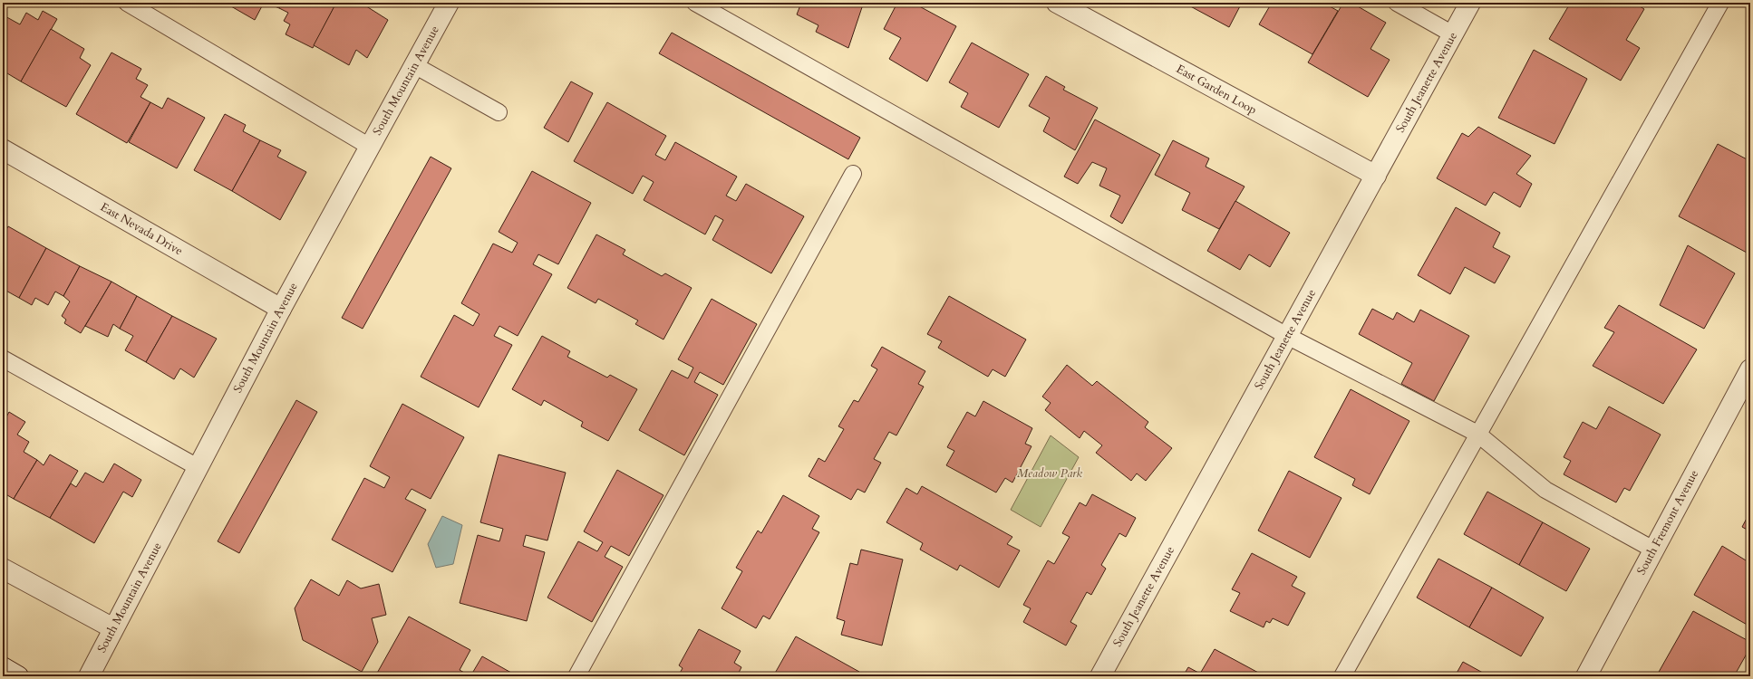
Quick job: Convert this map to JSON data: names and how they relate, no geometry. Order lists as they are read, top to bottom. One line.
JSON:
{"streets":{"street":["South Mountain Avenue","South Jeanette Avenue","East Garden Loop","East Nevada Drive","South Fremont Avenue"]},"crossings":[["South Mountain Avenue","East Nevada Drive"],["South Jeanette Avenue","East Garden Loop"]],"parks":["Meadow Park"]}
